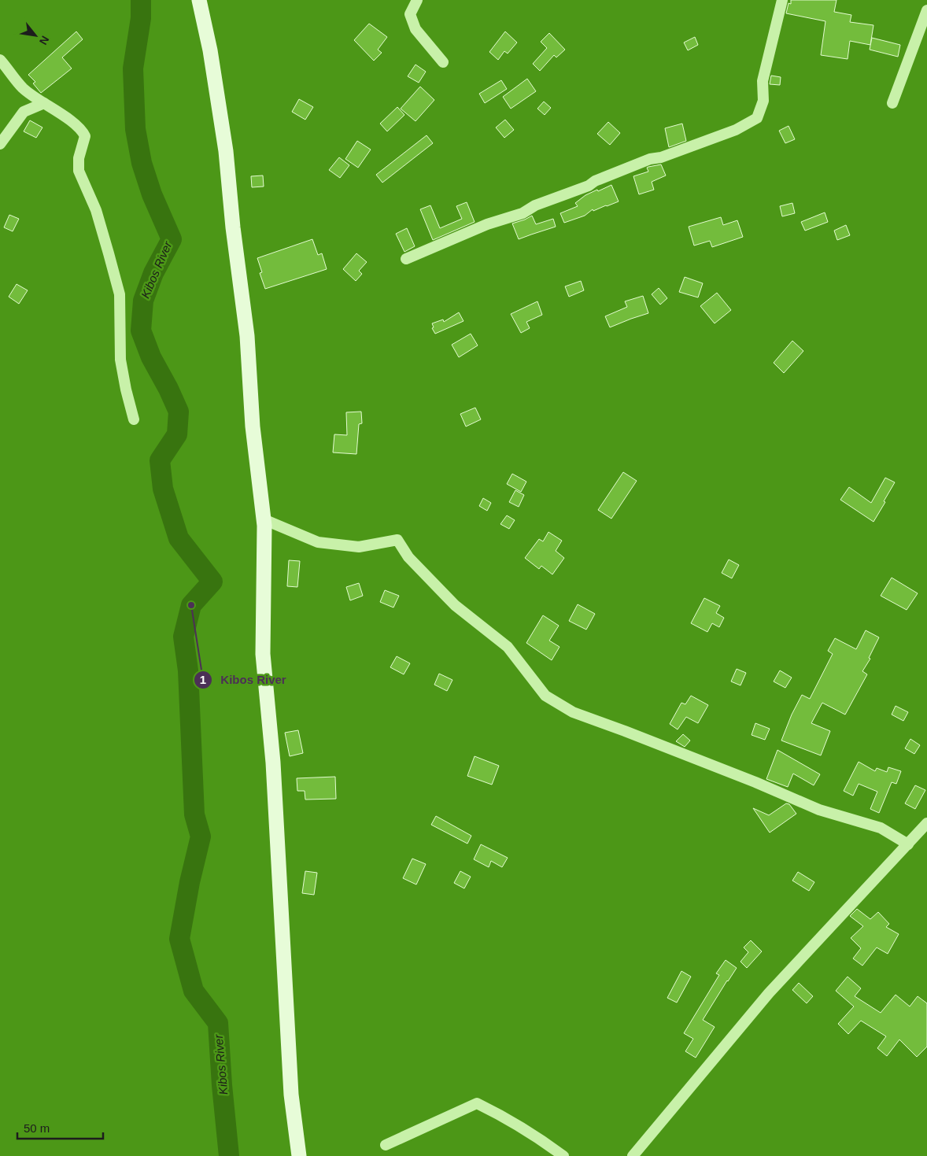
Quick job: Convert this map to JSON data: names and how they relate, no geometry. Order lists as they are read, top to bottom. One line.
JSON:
{"water":["Kibos River"],"places":["Kibos River"],"scale_bar":"50 m","north":"bottom right"}
